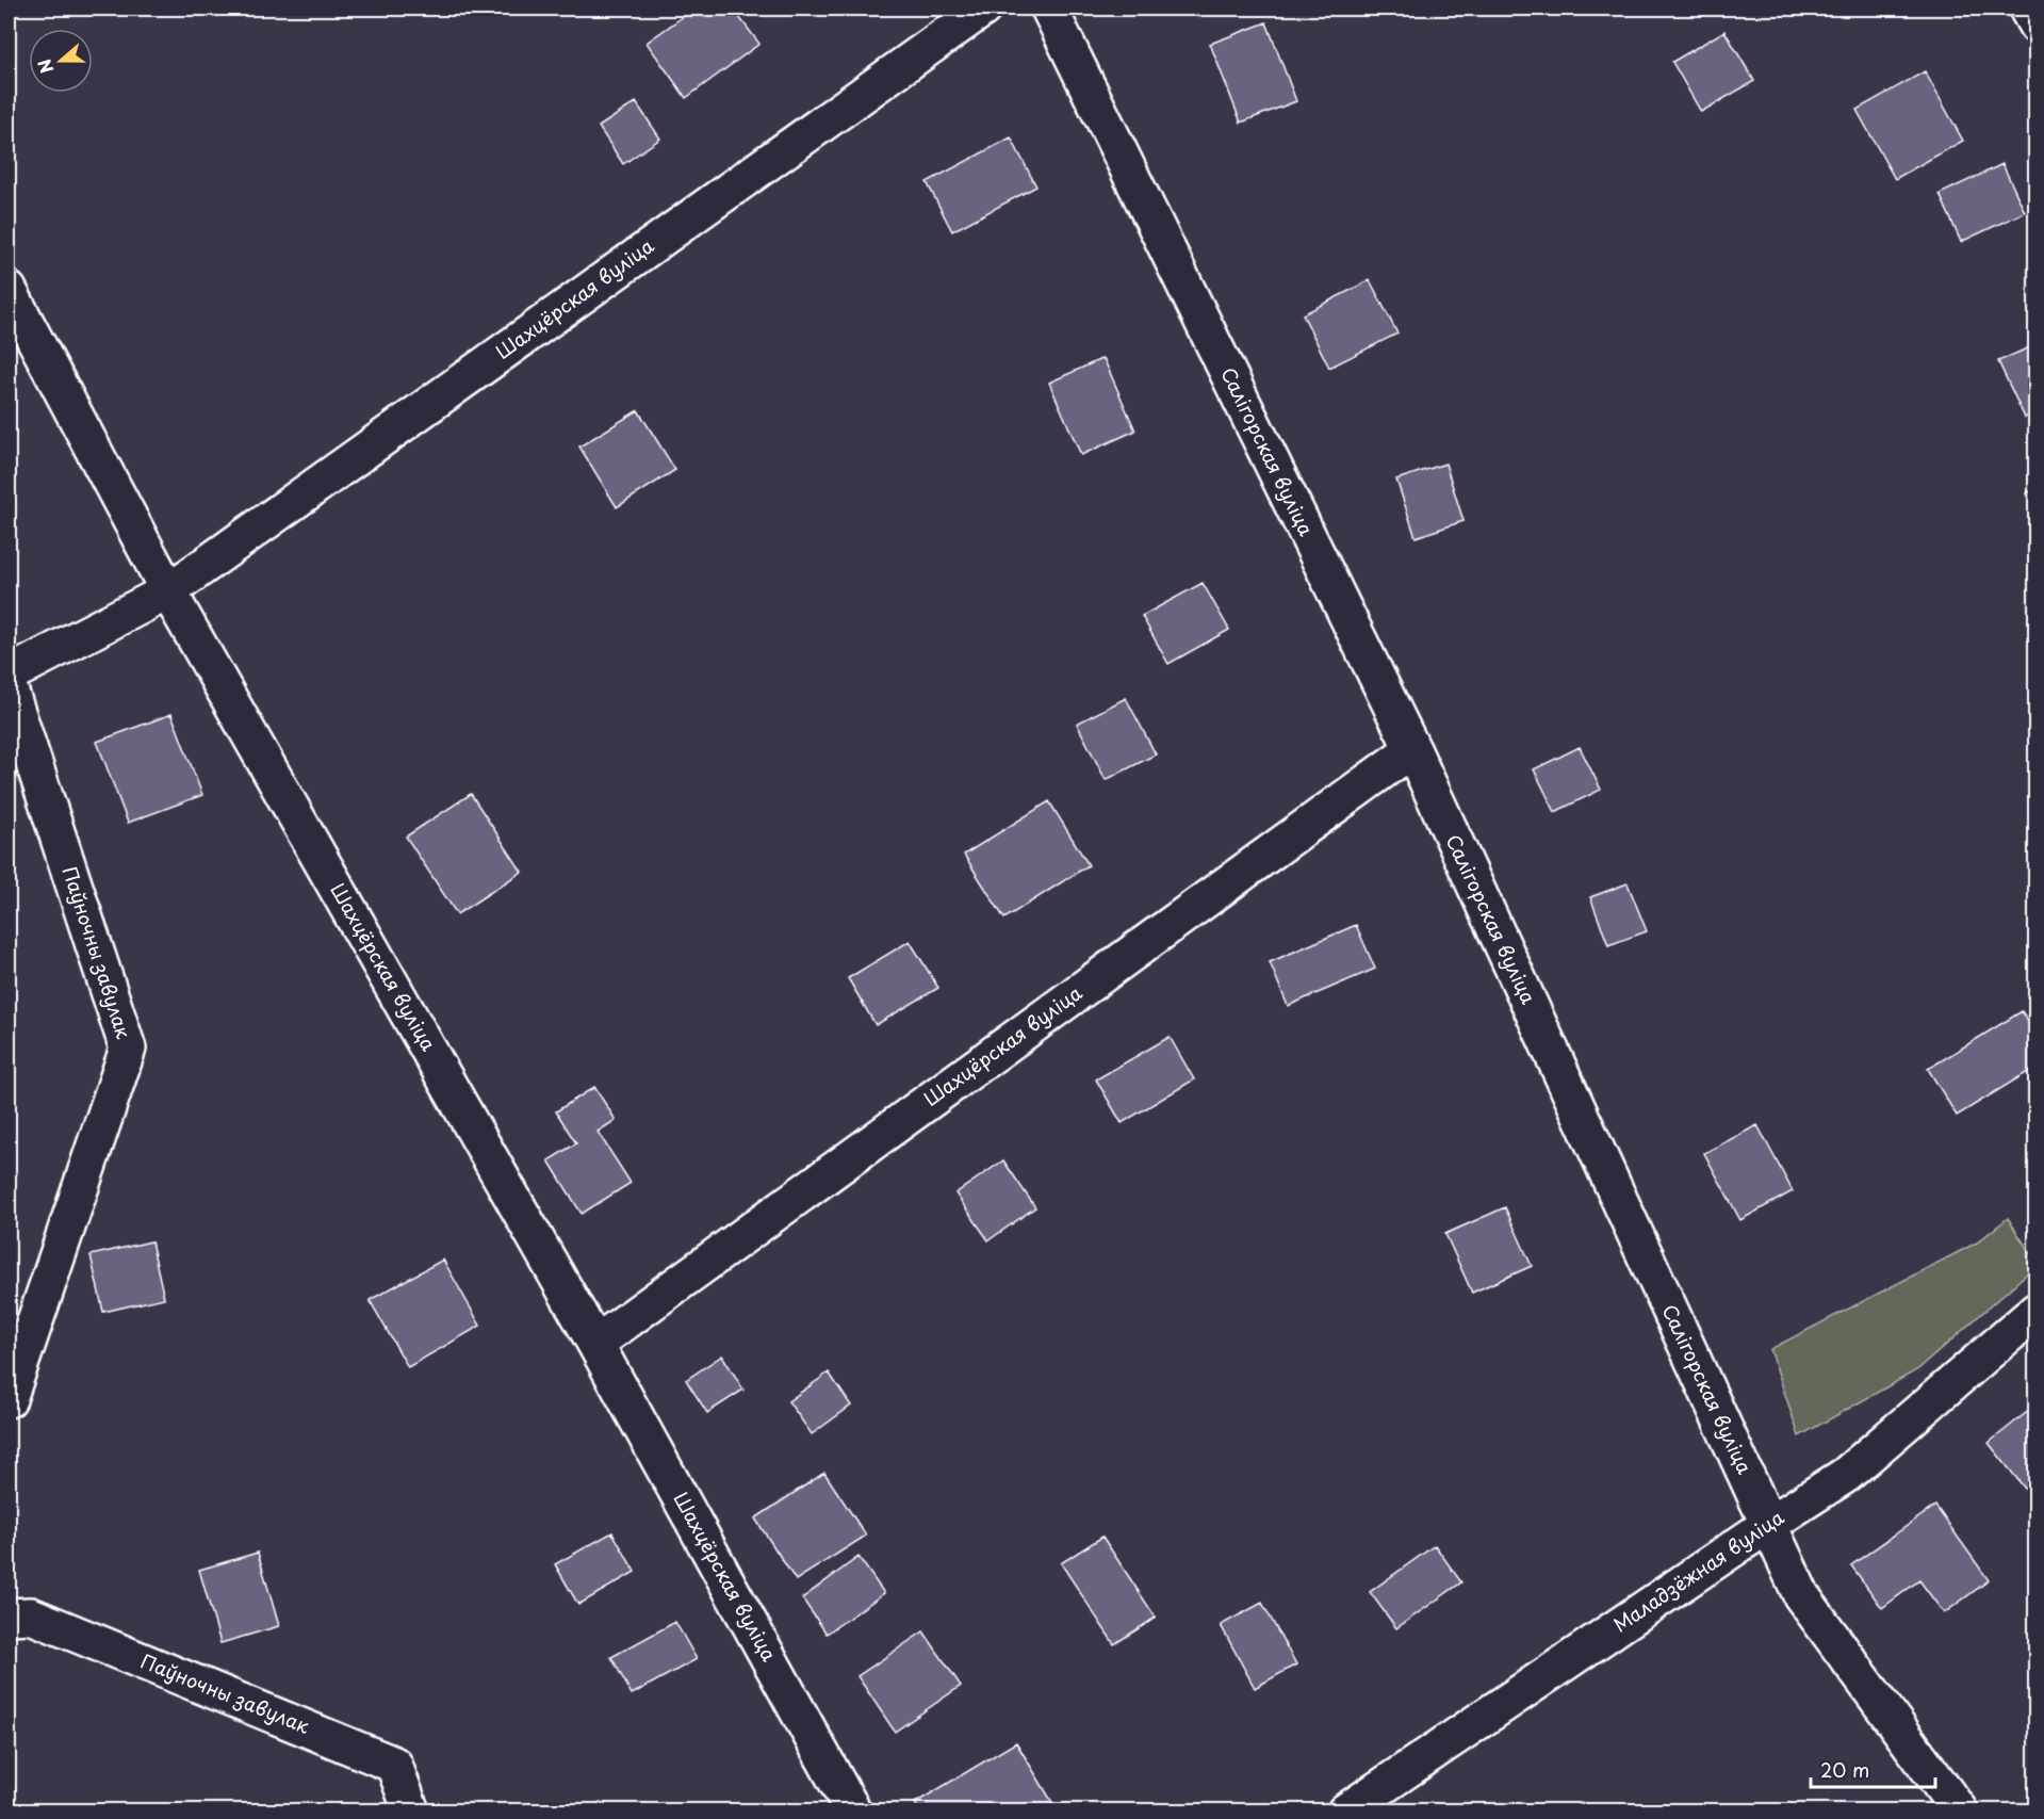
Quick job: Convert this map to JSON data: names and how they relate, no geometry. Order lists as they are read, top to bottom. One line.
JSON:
{"streets":{"street":["Шахцёрская вуліца","Салігорская вуліца","Паўночны завулак","Маладзёжная вуліца"]},"crossings":[["Шахцёрская вуліца","Салігорская вуліца"],["Салігорская вуліца","Маладзёжная вуліца"]],"scale_bar":"20 m","north":"left"}
